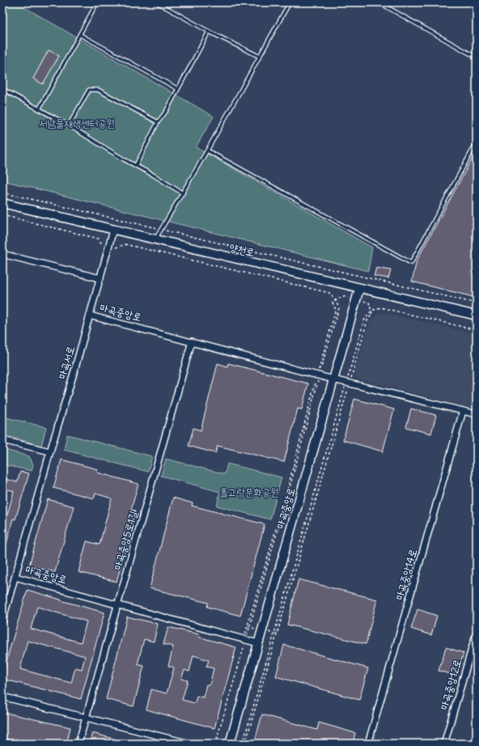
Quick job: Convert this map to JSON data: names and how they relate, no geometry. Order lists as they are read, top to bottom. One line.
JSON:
{"streets":{"main road":["양천로","마곡중앙로"],"street":["마곡서로","마곡중앙5로1길","마곡중앙14로","마곡중앙12로"]},"crossings":[["양천로","마곡중앙로"],["양천로","마곡서로"],["마곡중앙로","마곡서로"],["마곡중앙로","마곡중앙5로1길"]],"parks":["서남물재생센터공원","똘고랑문화공원"]}
